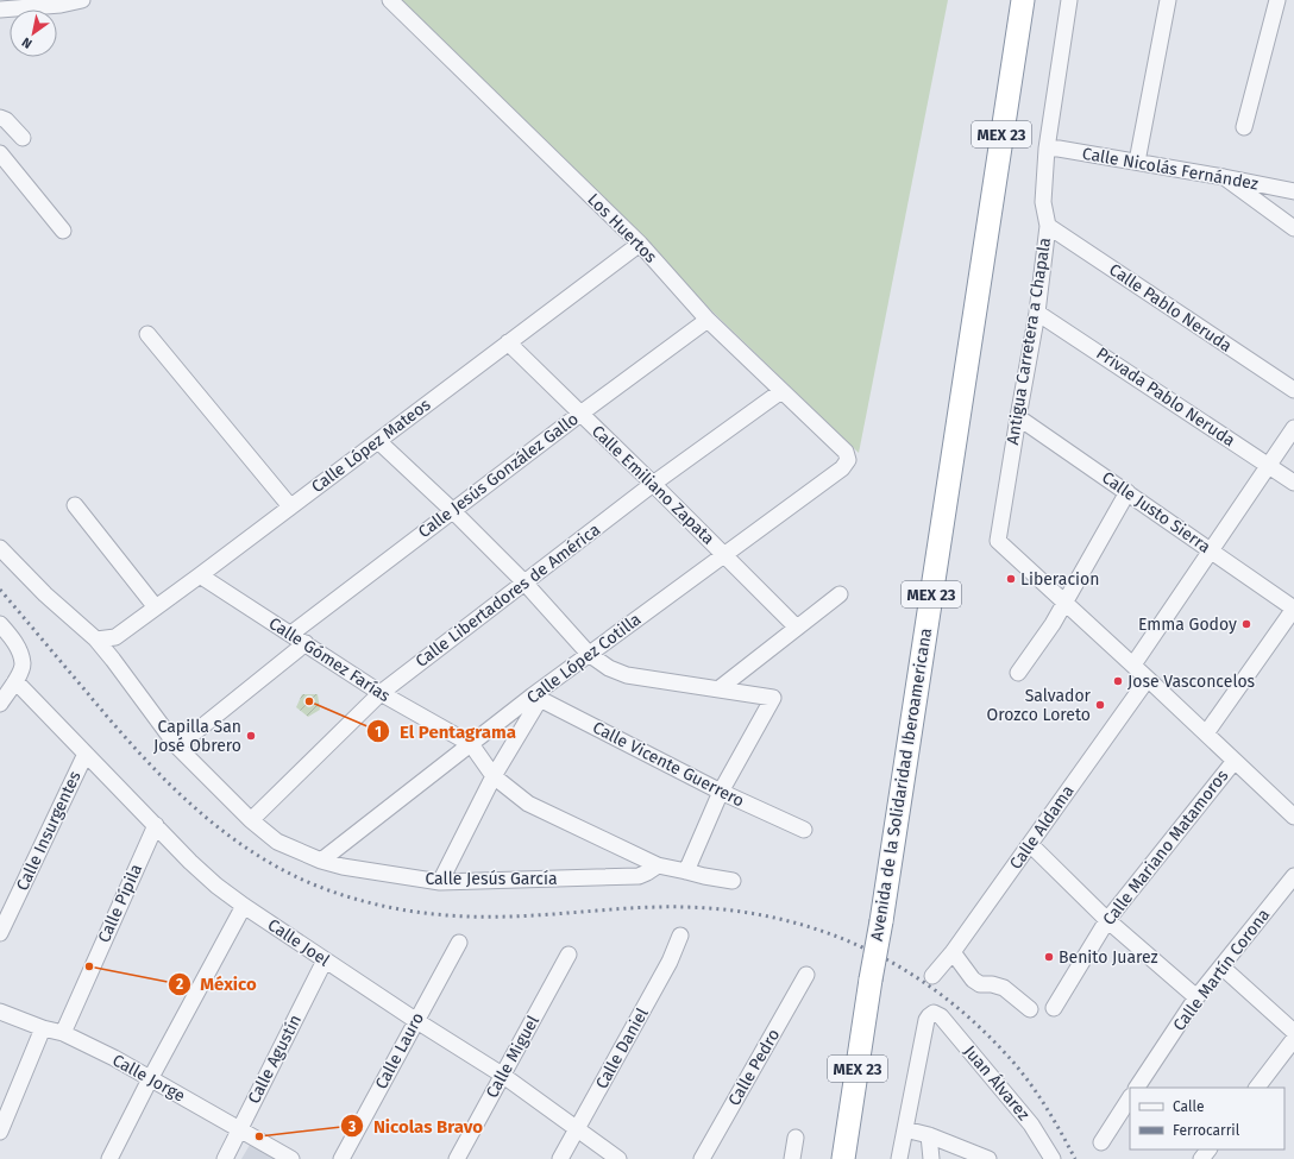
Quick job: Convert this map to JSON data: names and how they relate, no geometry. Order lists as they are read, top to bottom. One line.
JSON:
{"streets":{"highway":["MEX 23","Avenida de la Solidaridad Iberoamericana"],"street":["Calle Nicolás Fernández","Los Huertos","Calle Pablo Neruda","Antigua Carretera a Chapala","Privada Pablo Neruda","Calle López Mateos","Calle Jesús González Gallo","Calle Emiliano Zapata","Calle Justo Sierra","Calle Libertadores de América","Calle López Cotilla","Calle Gómez Farías","Calle Vicente Guerrero","Calle Aldama","Calle Insurgentes","Calle Mariano Matamoros","Calle Jesús García","Calle Pípila","Calle Joel","Calle Martín Corona","Calle Daniel","Calle Lauro","Calle Miguel","Calle Agustín","Calle Pedro","Calle Jorge","Juan Álvarez"]},"crossings":[["Calle Nicolás Fernández","Antigua Carretera a Chapala"],["Los Huertos","Calle López Mateos"],["Los Huertos","Calle Jesús González Gallo"],["Los Huertos","Calle Libertadores de América"],["Los Huertos","Calle López Cotilla"],["Calle Pablo Neruda","Antigua Carretera a Chapala"],["Antigua Carretera a Chapala","Privada Pablo Neruda"],["Antigua Carretera a Chapala","Calle Justo Sierra"],["Calle López Mateos","Calle Emiliano Zapata"],["Calle López Mateos","Calle Gómez Farías"],["Calle López Mateos","Calle Jesús García"],["Calle Jesús González Gallo","Calle Emiliano Zapata"],["Calle Jesús González Gallo","Calle Gómez Farías"],["Calle Emiliano Zapata","Calle Libertadores de América"],["Calle Emiliano Zapata","Calle López Cotilla"],["Calle Libertadores de América","Calle Gómez Farías"],["Calle Libertadores de América","Calle Jesús García"],["Calle López Cotilla","Calle Gómez Farías"],["Calle López Cotilla","Calle Vicente Guerrero"],["Calle López Cotilla","Calle Jesús García"],["Calle Gómez Farías","Calle Jesús García"],["Calle Insurgentes","Calle Joel"],["Calle Pípila","Calle Joel"],["Calle Pípila","Calle Jorge"],["Calle Joel","Calle Daniel"],["Calle Joel","Calle Lauro"],["Calle Joel","Calle Miguel"],["Calle Joel","Calle Agustín"],["Calle Agustín","Calle Jorge"]],"places":["Liberacion","Emma Godoy","Jose Vasconcelos","El Pentagrama","Salvador Orozco Loreto","Capilla San José Obrero","Benito Juarez","México","Nicolas Bravo"],"legend":["Calle","Ferrocarril"],"north":"bottom left"}
